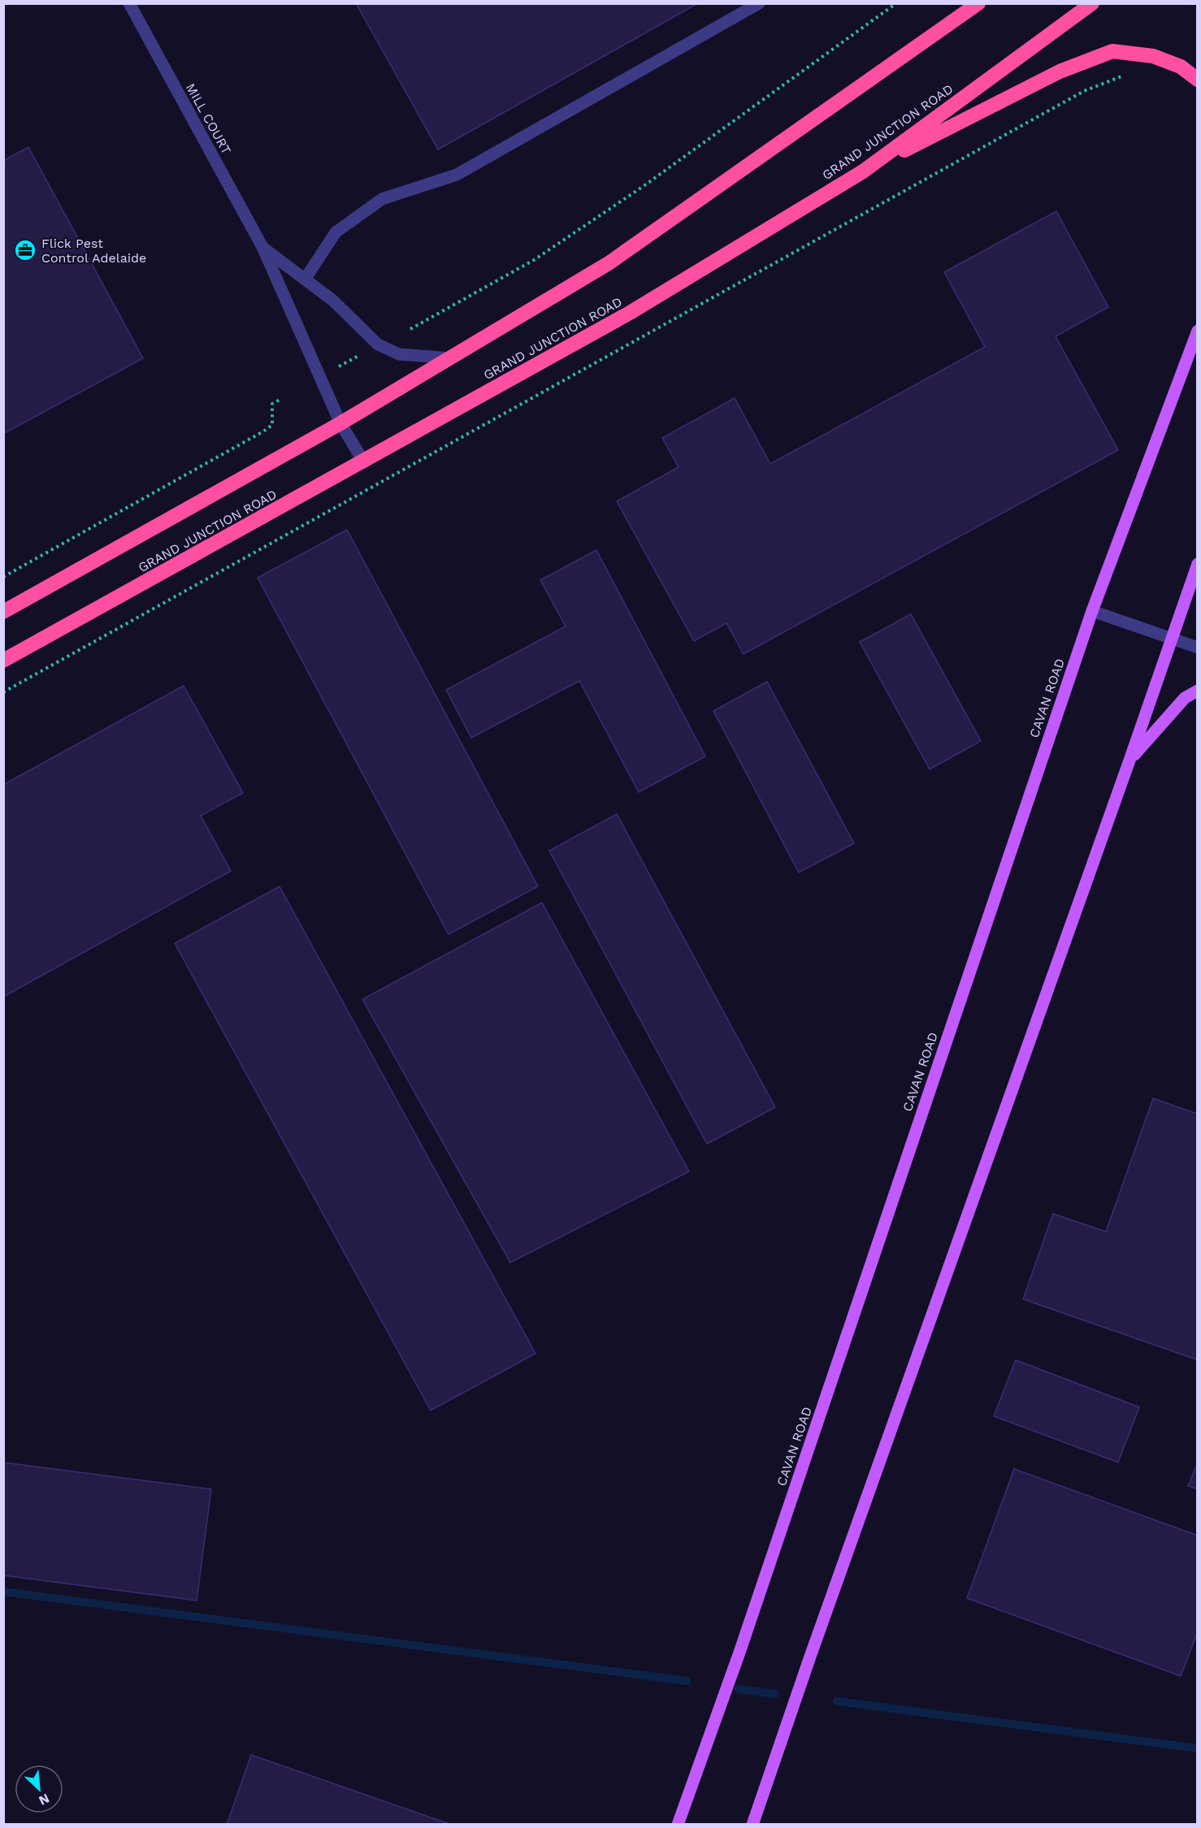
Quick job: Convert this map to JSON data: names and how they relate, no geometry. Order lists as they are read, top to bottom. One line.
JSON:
{"streets":{"highway":["GRAND JUNCTION ROAD"],"main road":["CAVAN ROAD"],"street":["MILL COURT"]},"crossings":[["MILL COURT","GRAND JUNCTION ROAD"]],"places":{"office":["Flick Pest Control Adelaide"]},"north":"bottom right"}
